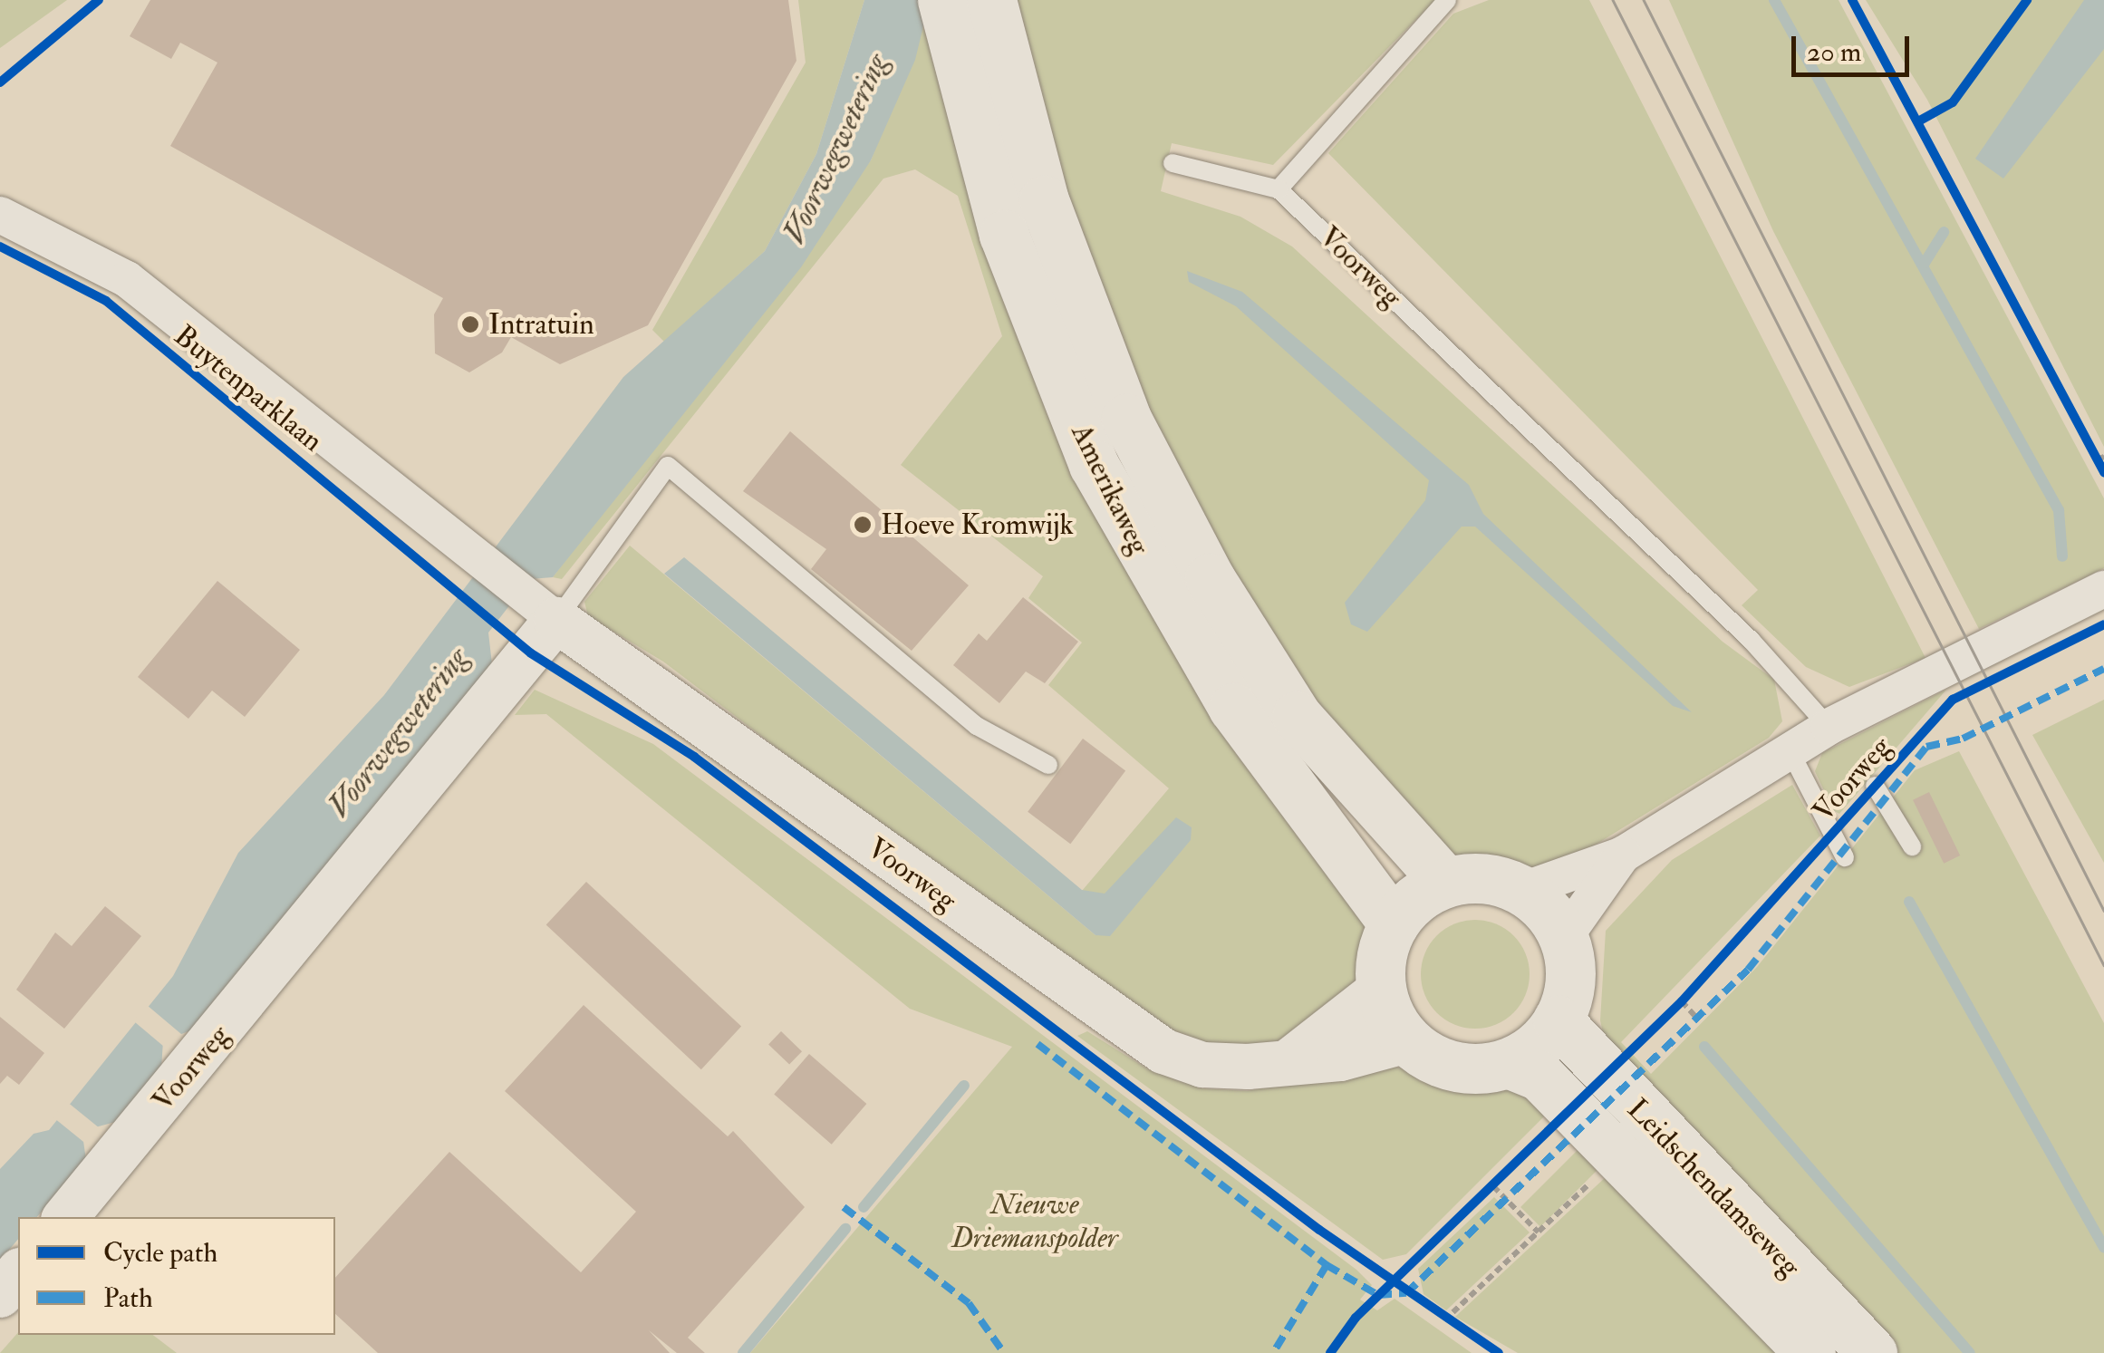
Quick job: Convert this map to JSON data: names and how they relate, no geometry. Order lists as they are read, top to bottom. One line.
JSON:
{"streets":{"main road":["Amerikaweg","Leidschendamseweg"],"street":["Voorweg","Buytenparklaan"]},"crossings":[["Voorweg","Buytenparklaan"],["Voorweg","Amerikaweg"],["Voorweg","Leidschendamseweg"],["Amerikaweg","Leidschendamseweg"]],"water":["Voorwegwetering"],"parks":["Nieuwe Driemanspolder"],"places":["Intratuin","Hoeve Kromwijk"],"legend":["Cycle path","Path"],"scale_bar":"20 m"}
